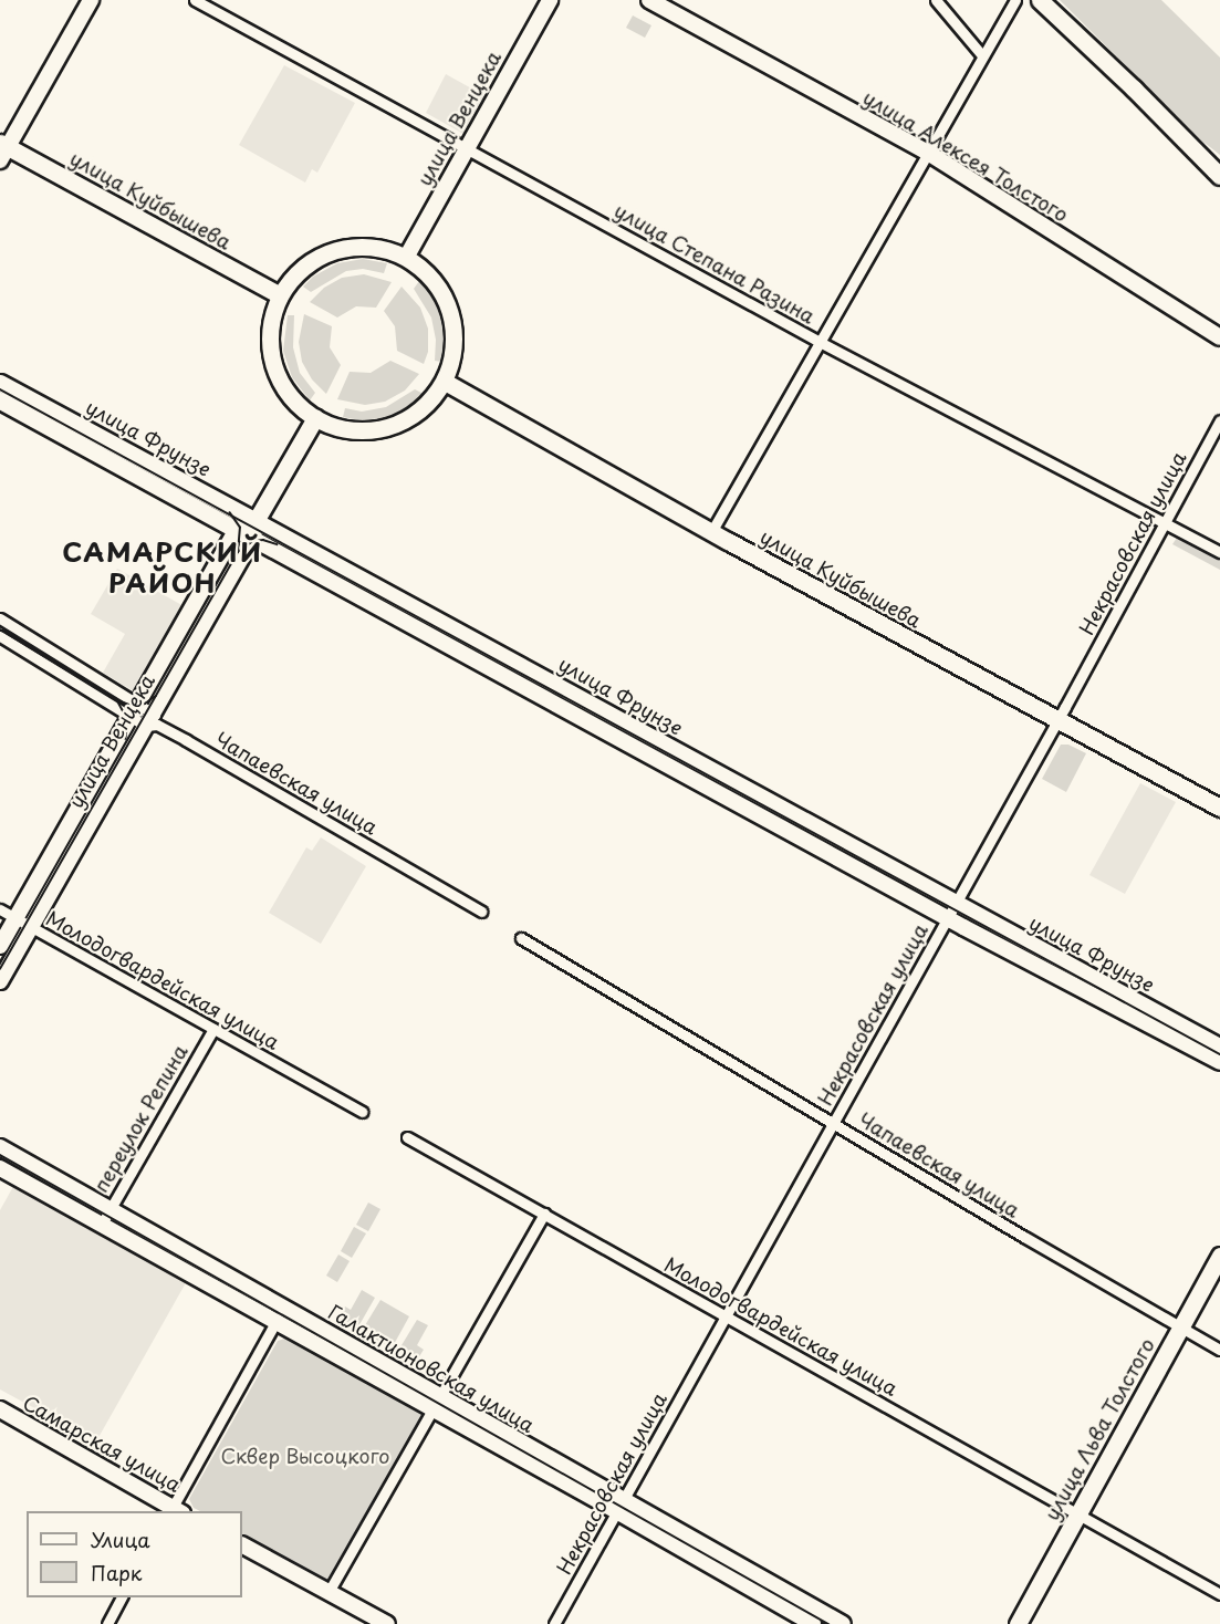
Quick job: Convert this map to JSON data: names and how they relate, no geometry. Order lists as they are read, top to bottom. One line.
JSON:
{"streets":{"main road":["улица Венцека","улица Алексея Толстого","улица Куйбышева","улица Фрунзе","Галактионовская улица","улица Льва Толстого","Самарская улица"],"street":["улица Степана Разина","Некрасовская улица","Чапаевская улица","Молодогвардейская улица","переулок Репина"]},"crossings":[["улица Венцека","улица Куйбышева"],["улица Венцека","улица Степана Разина"],["улица Венцека","улица Фрунзе"],["улица Венцека","Чапаевская улица"],["улица Венцека","Молодогвардейская улица"],["улица Куйбышева","Некрасовская улица"],["улица Степана Разина","Некрасовская улица"],["улица Фрунзе","Некрасовская улица"],["Некрасовская улица","Чапаевская улица"],["Некрасовская улица","Молодогвардейская улица"],["Некрасовская улица","Галактионовская улица"],["Чапаевская улица","улица Льва Толстого"],["Молодогвардейская улица","переулок Репина"],["Молодогвардейская улица","улица Льва Толстого"],["переулок Репина","Галактионовская улица"]],"districts":["САМАРСКИЙ РАЙОН"],"parks":["Сквер Высоцкого"],"legend":["Улица","Парк"]}
